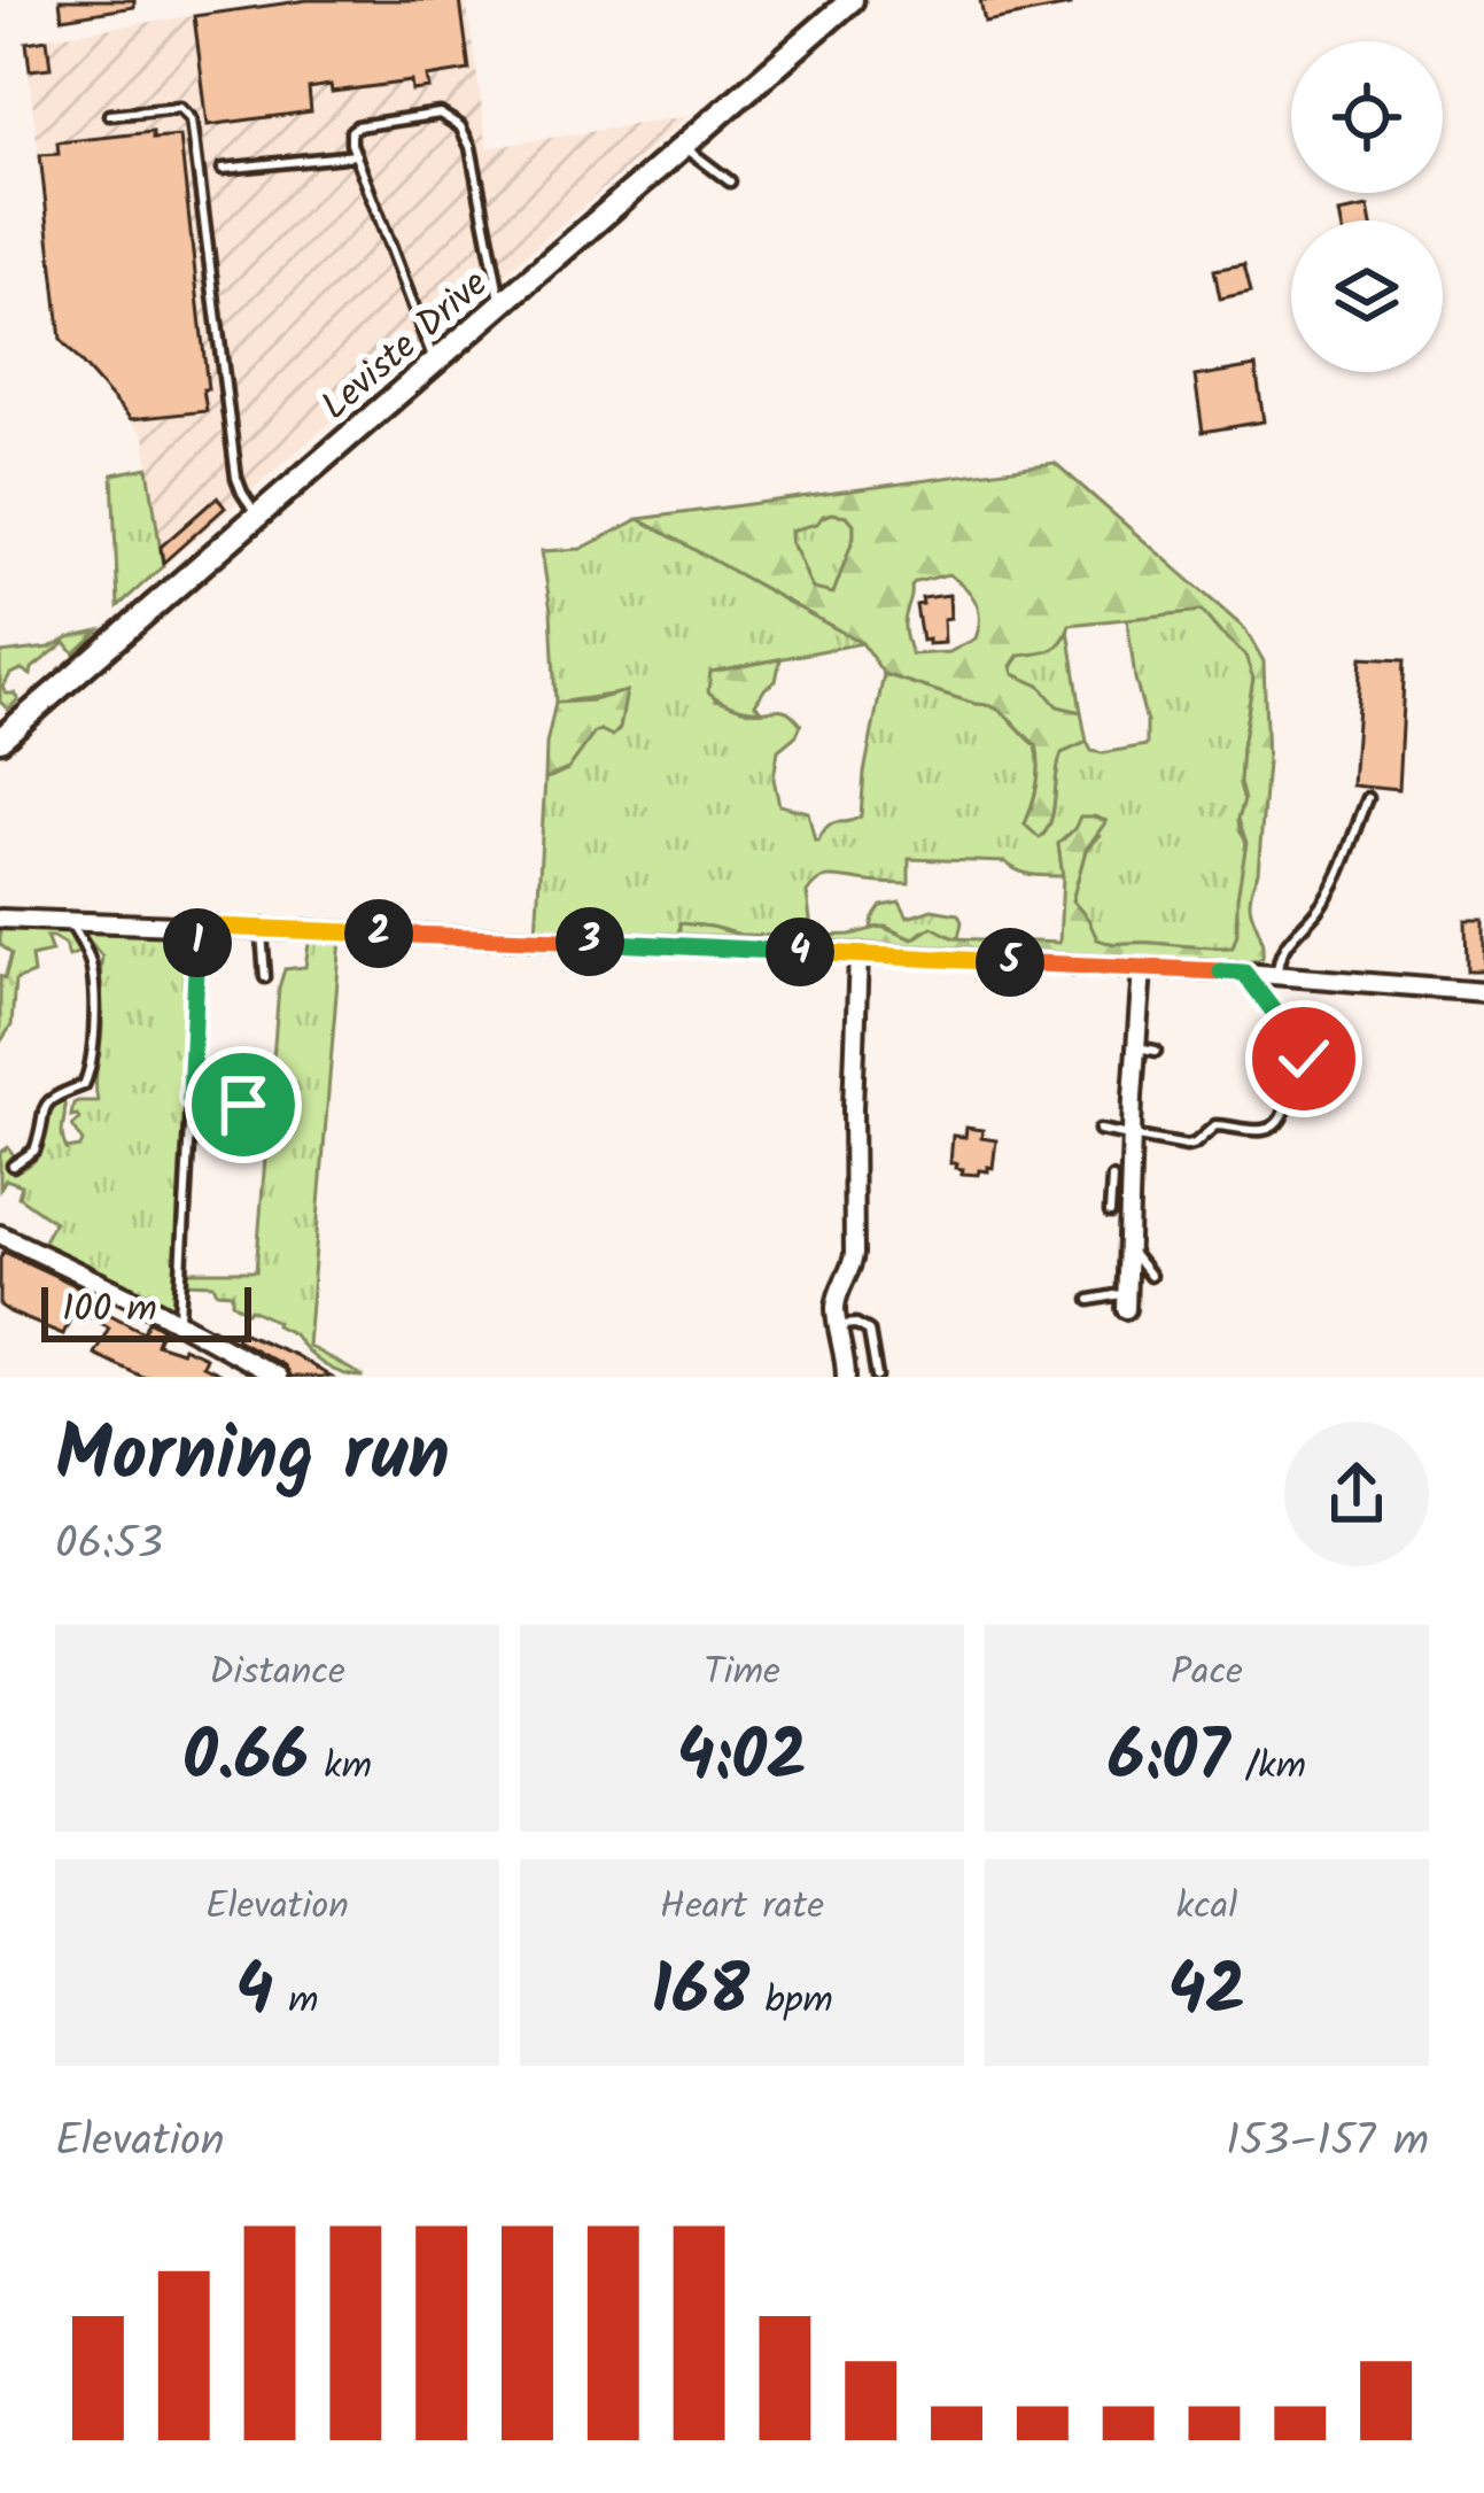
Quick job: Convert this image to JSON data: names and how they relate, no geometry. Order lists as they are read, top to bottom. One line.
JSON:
{"streets":{"main road":["Leviste Drive"]},"scale_bar":"100 m","page":{"pins":["2","3","1","4","5"],"scale":"100 m","heading":["Morning run","06:53"],"stats":[["Distance","0.66 km"],["Time","4:02"],["Pace","6:07 /km"],["Elevation","4 m"],["Heart rate","168 bpm"],["kcal","42"]],"chart":["Elevation","153–157 m"]}}
